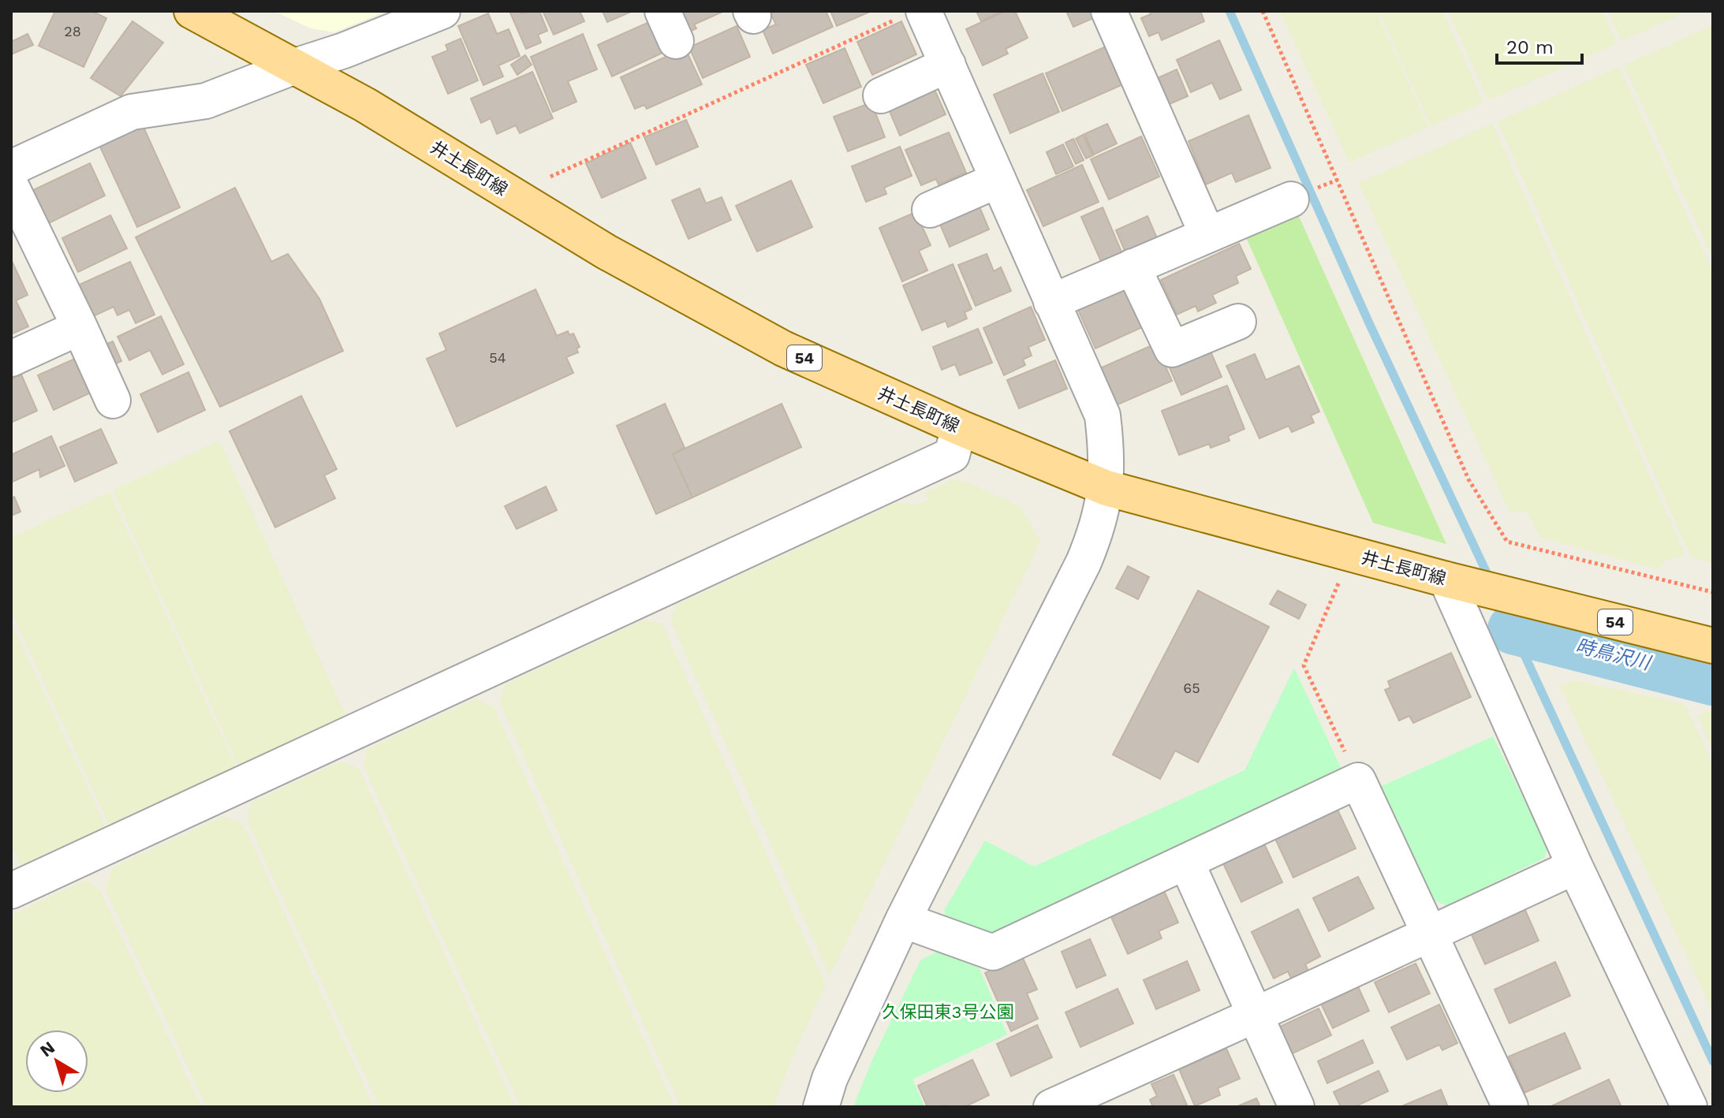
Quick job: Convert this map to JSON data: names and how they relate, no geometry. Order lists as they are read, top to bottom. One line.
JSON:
{"streets":{"main road":["井土長町線","54"]},"water":["時鳥沢川"],"parks":["久保田東3号公園"],"house_numbers":["28","54","65"],"scale_bar":"20 m","north":"top left"}
